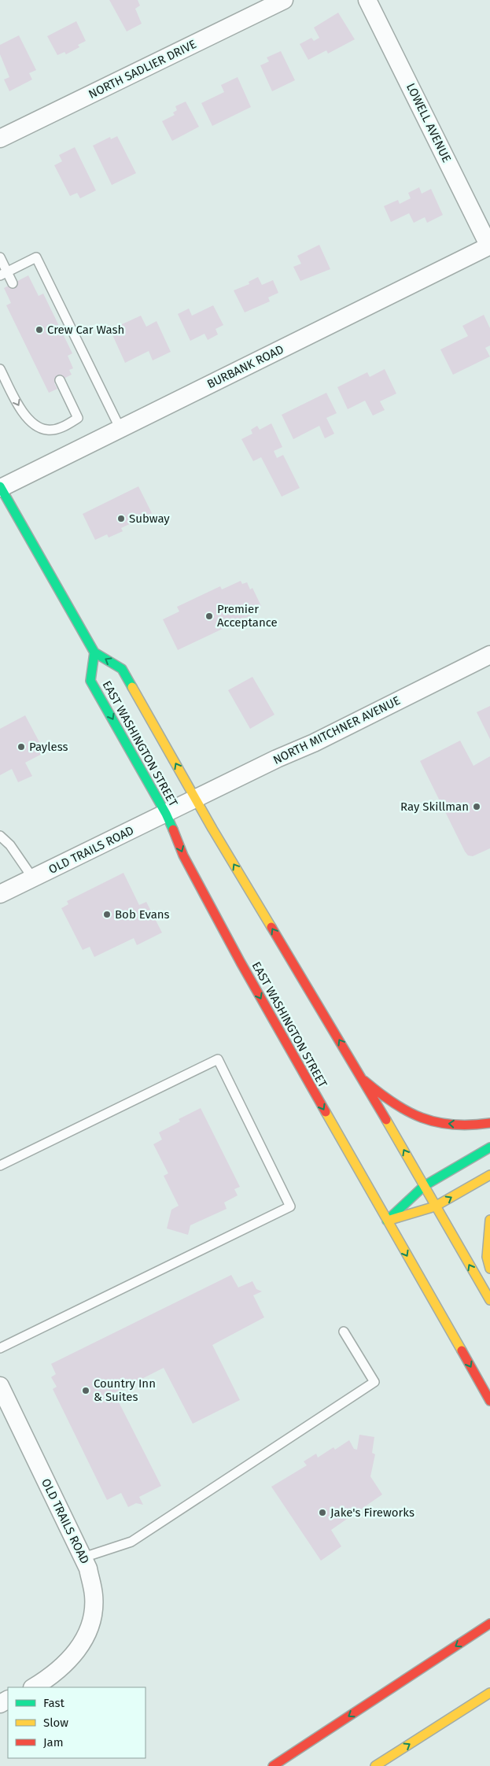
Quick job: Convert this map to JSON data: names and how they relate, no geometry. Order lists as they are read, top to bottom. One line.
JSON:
{"streets":{"main road":["EAST WASHINGTON STREET"],"street":["NORTH SADLIER DRIVE","LOWELL AVENUE","BURBANK ROAD","NORTH MITCHNER AVENUE","OLD TRAILS ROAD"]},"crossings":[["LOWELL AVENUE","BURBANK ROAD"],["NORTH MITCHNER AVENUE","EAST WASHINGTON STREET"],["NORTH MITCHNER AVENUE","OLD TRAILS ROAD"],["EAST WASHINGTON STREET","OLD TRAILS ROAD"]],"places":["Crew Car Wash","Subway","Premier Acceptance","Payless","Ray Skillman","Bob Evans","Country Inn & Suites","Jake's Fireworks"],"legend":["Fast","Slow","Jam"]}
